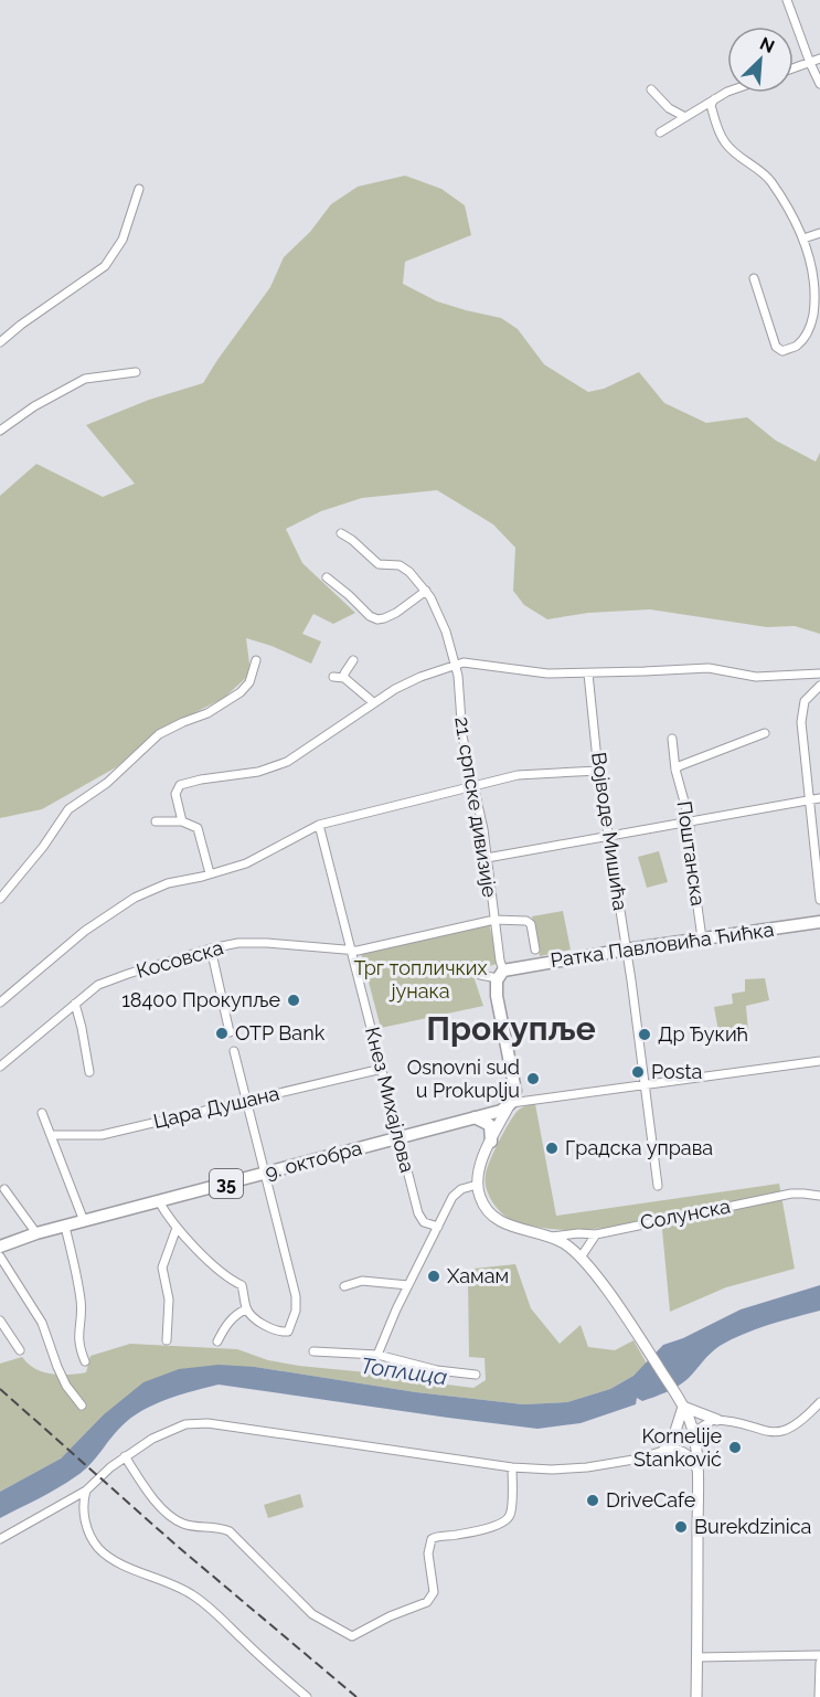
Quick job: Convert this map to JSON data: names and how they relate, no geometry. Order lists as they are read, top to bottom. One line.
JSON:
{"streets":{"main road":["21. српске дивизије","Ратка Павловића Ћићка","9. октобра","35"],"street":["Војводе Мишића","Поштанска","Косовска","Кнез Михајлова","Цара Душана","Солунска"]},"crossings":[["21. српске дивизије","Ратка Павловића Ћићка"],["21. српске дивизије","9. октобра"],["Војводе Мишића","Ратка Павловића Ћићка"],["Поштанска","Ратка Павловића Ћићка"],["Косовска","Кнез Михајлова"],["Кнез Михајлова","Цара Душана"],["Кнез Михајлова","9. октобра"]],"districts":["Прокупље"],"water":["Топлица"],"parks":["Трг топличких јунака"],"places":["18400 Прокупље","OTP Bank","Др Ђукић","Posta","Osnovni sud u Prokuplju","Градска управа","Хамам","Kornelije Stanković","DriveCafe","Burekdzinica"],"north":"top right"}
